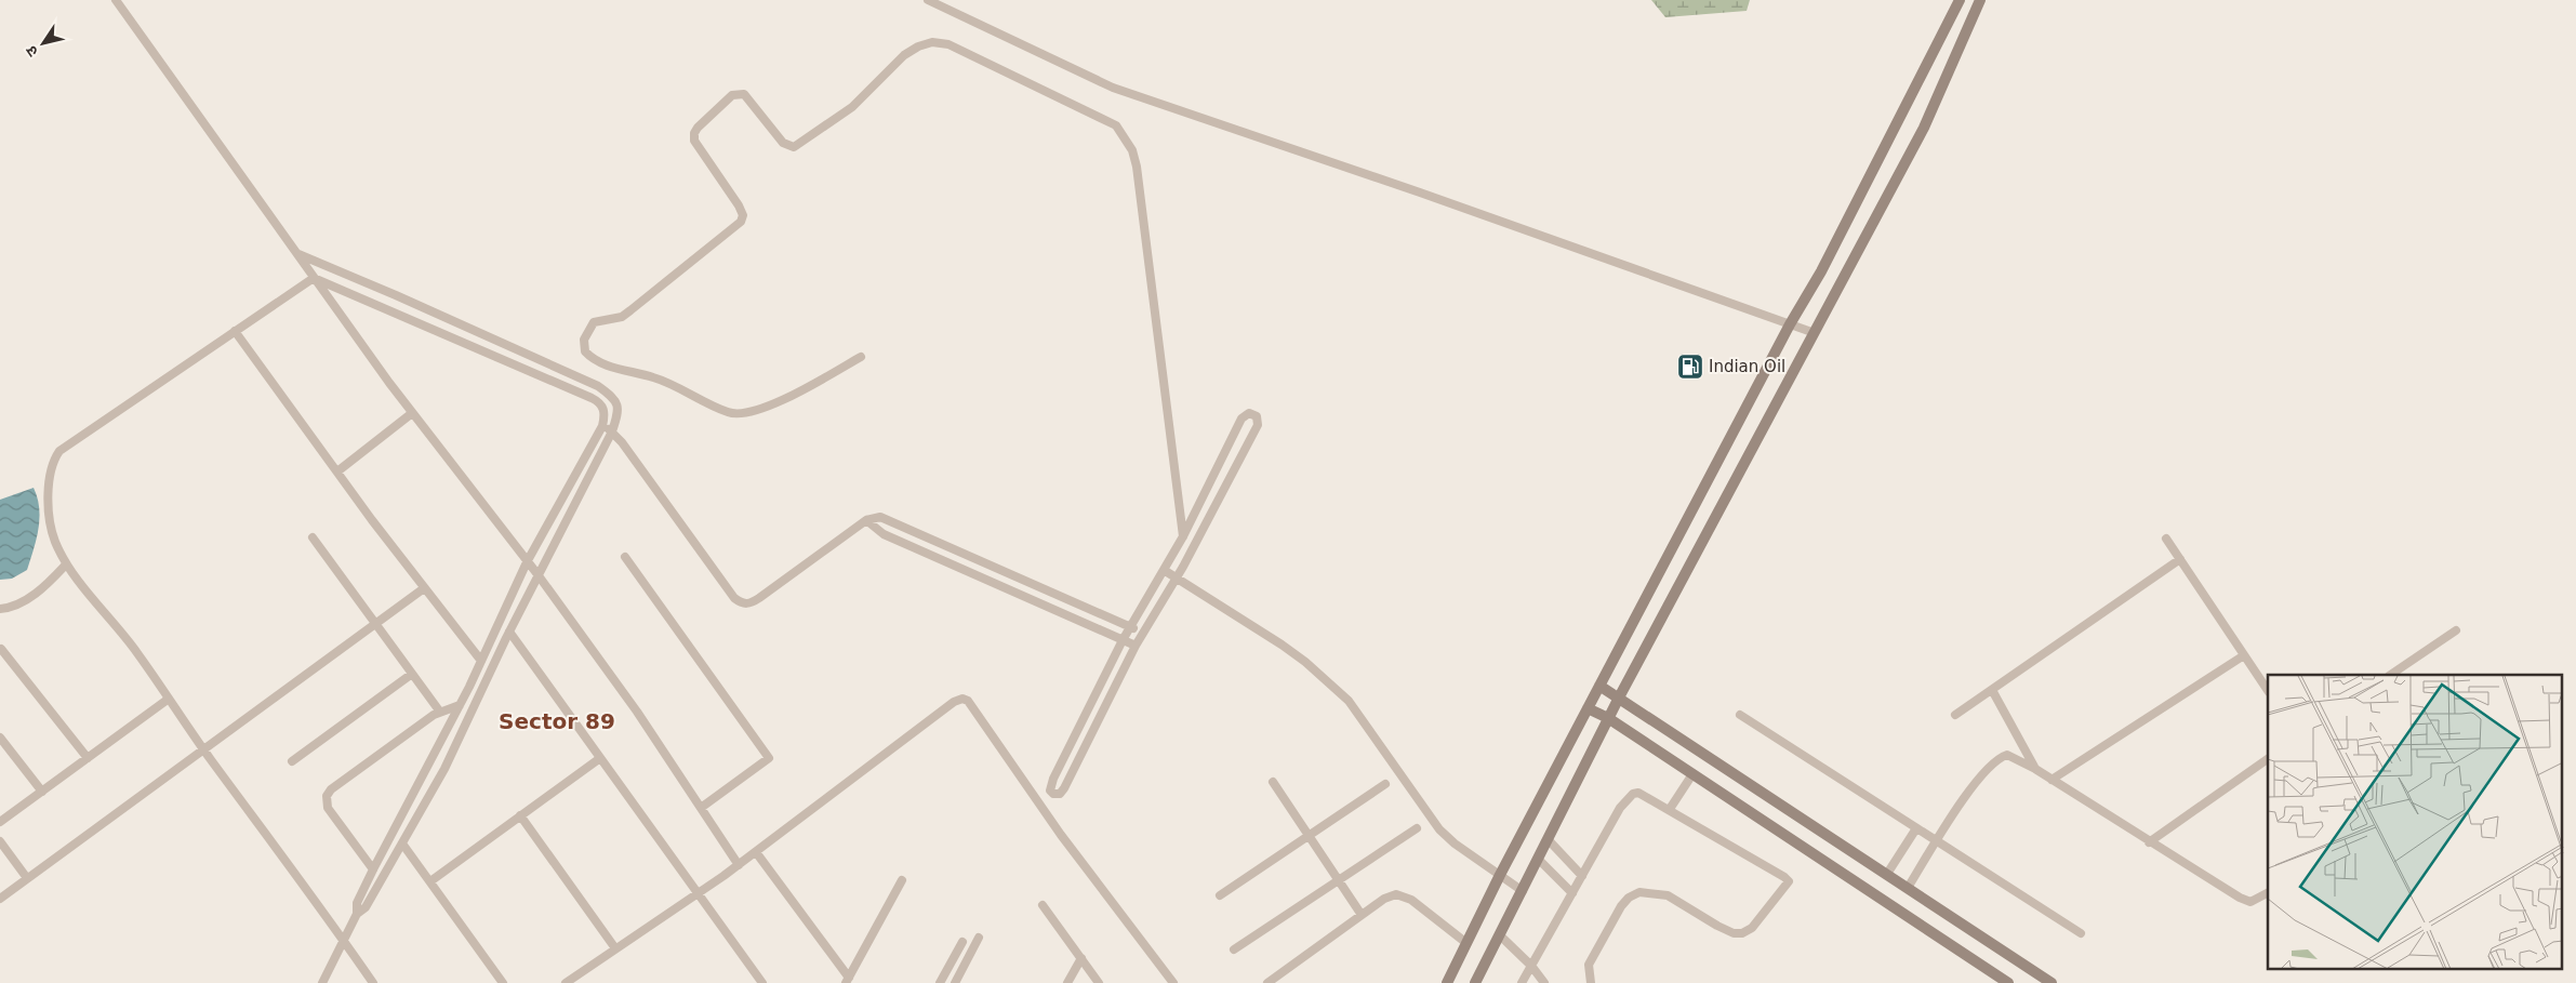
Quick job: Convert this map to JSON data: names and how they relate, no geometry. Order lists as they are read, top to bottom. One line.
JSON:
{"districts":["Sector 89"],"places":{"fuel station":["Indian Oil"]},"north":"bottom left"}
